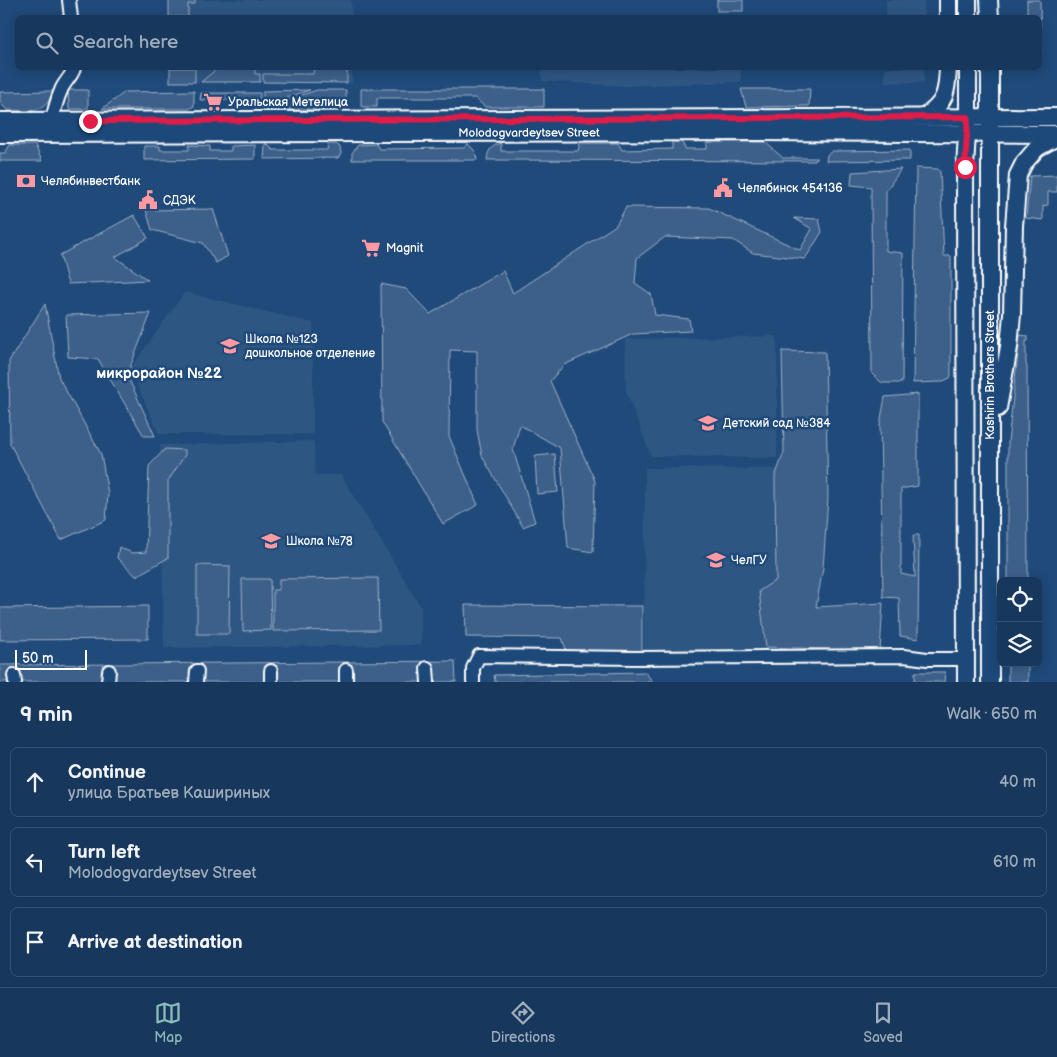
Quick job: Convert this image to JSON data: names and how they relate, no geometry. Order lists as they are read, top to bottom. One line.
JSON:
{"streets":{"main road":["Molodogvardeytsev Street","Kashirin Brothers Street"]},"crossings":[["Molodogvardeytsev Street","Kashirin Brothers Street"]],"districts":["микрорайон №22"],"places":{"supermarket":["Уральская Метелица","Magnit"],"bank":["Челябинвестбанк"],"public building":["Челябинск 454136","СДЭК"],"school or university":["Школа №123 дошкольное отделение","Детский сад №384","Школа №78","ЧелГУ"]},"scale_bar":"50 m","page":{"search":"Search here","scale":"50 m","heading":["9 min","Walk · 650 m"],"list":[["Continue","улица Братьев Кашириных","40 m"],["Turn left","Molodogvardeytsev Street","610 m"],"Arrive at destination"],"nav":["Map","Directions","Saved"]}}
